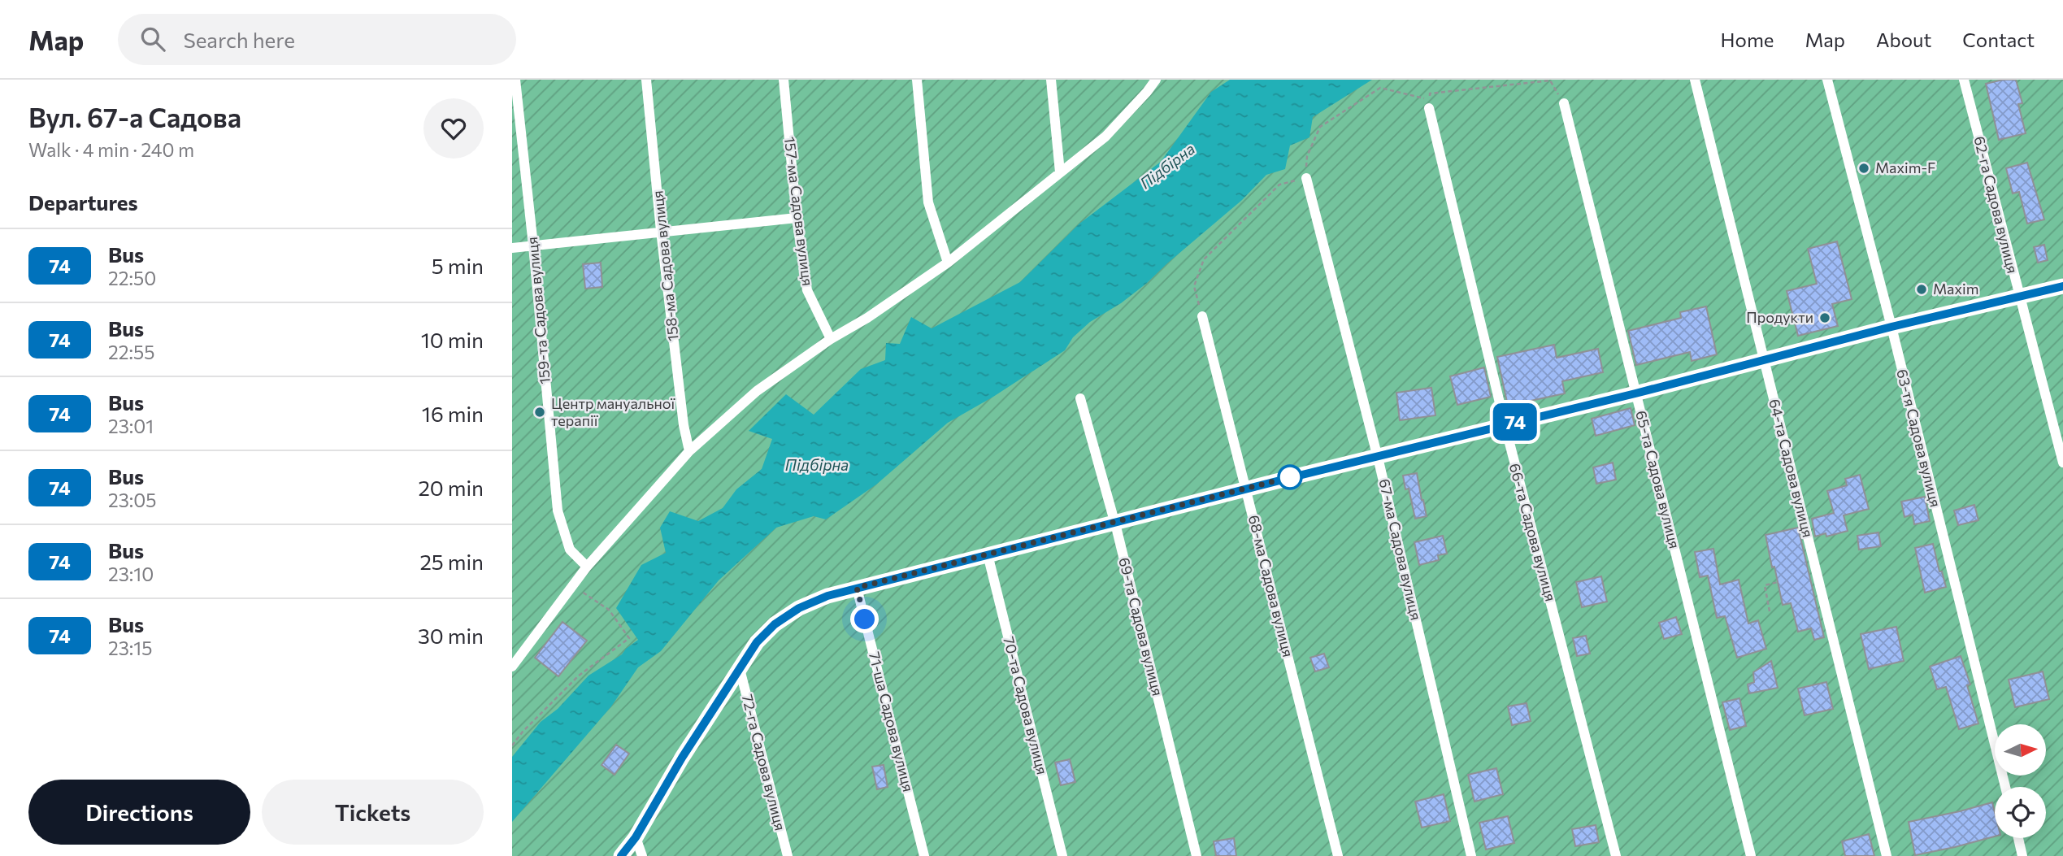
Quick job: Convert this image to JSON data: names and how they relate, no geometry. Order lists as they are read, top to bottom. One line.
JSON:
{"streets":{"street":["62-га Садова вулиця","157-ма Садова вулиця","158-ма Садова вулиця","159-та Садова вулиця","63-тя Садова вулиця","64-та Садова вулиця","65-та Садова вулиця","66-та Садова вулиця","67-ма Садова вулиця","68-ма Садова вулиця","69-та Садова вулиця","70-та Садова вулиця","71-ша Садова вулиця","72-га Садова вулиця"]},"water":["Підбірна"],"places":["Maxim-F","Maxim","Продукти","Центр мануальної терапії"],"lines":["bus line 74"],"north":"right","page":{"header":"Map","search":"Search here","nav":["Home","Map","About","Contact"],"heading":[["Вул. 67-а Садова","Walk · 4 min · 240 m"],"Departures"],"on_map":"74","list":[{"mark":"74","name":"Bus","note":"22:50","value":"5 min"},{"mark":"74","name":"Bus","note":"22:55","value":"10 min"},{"mark":"74","name":"Bus","note":"23:01","value":"16 min"},{"mark":"74","name":"Bus","note":"23:05","value":"20 min"},{"mark":"74","name":"Bus","note":"23:10","value":"25 min"},{"mark":"74","name":"Bus","note":"23:15","value":"30 min"}],"buttons":["Directions","Tickets"]}}
